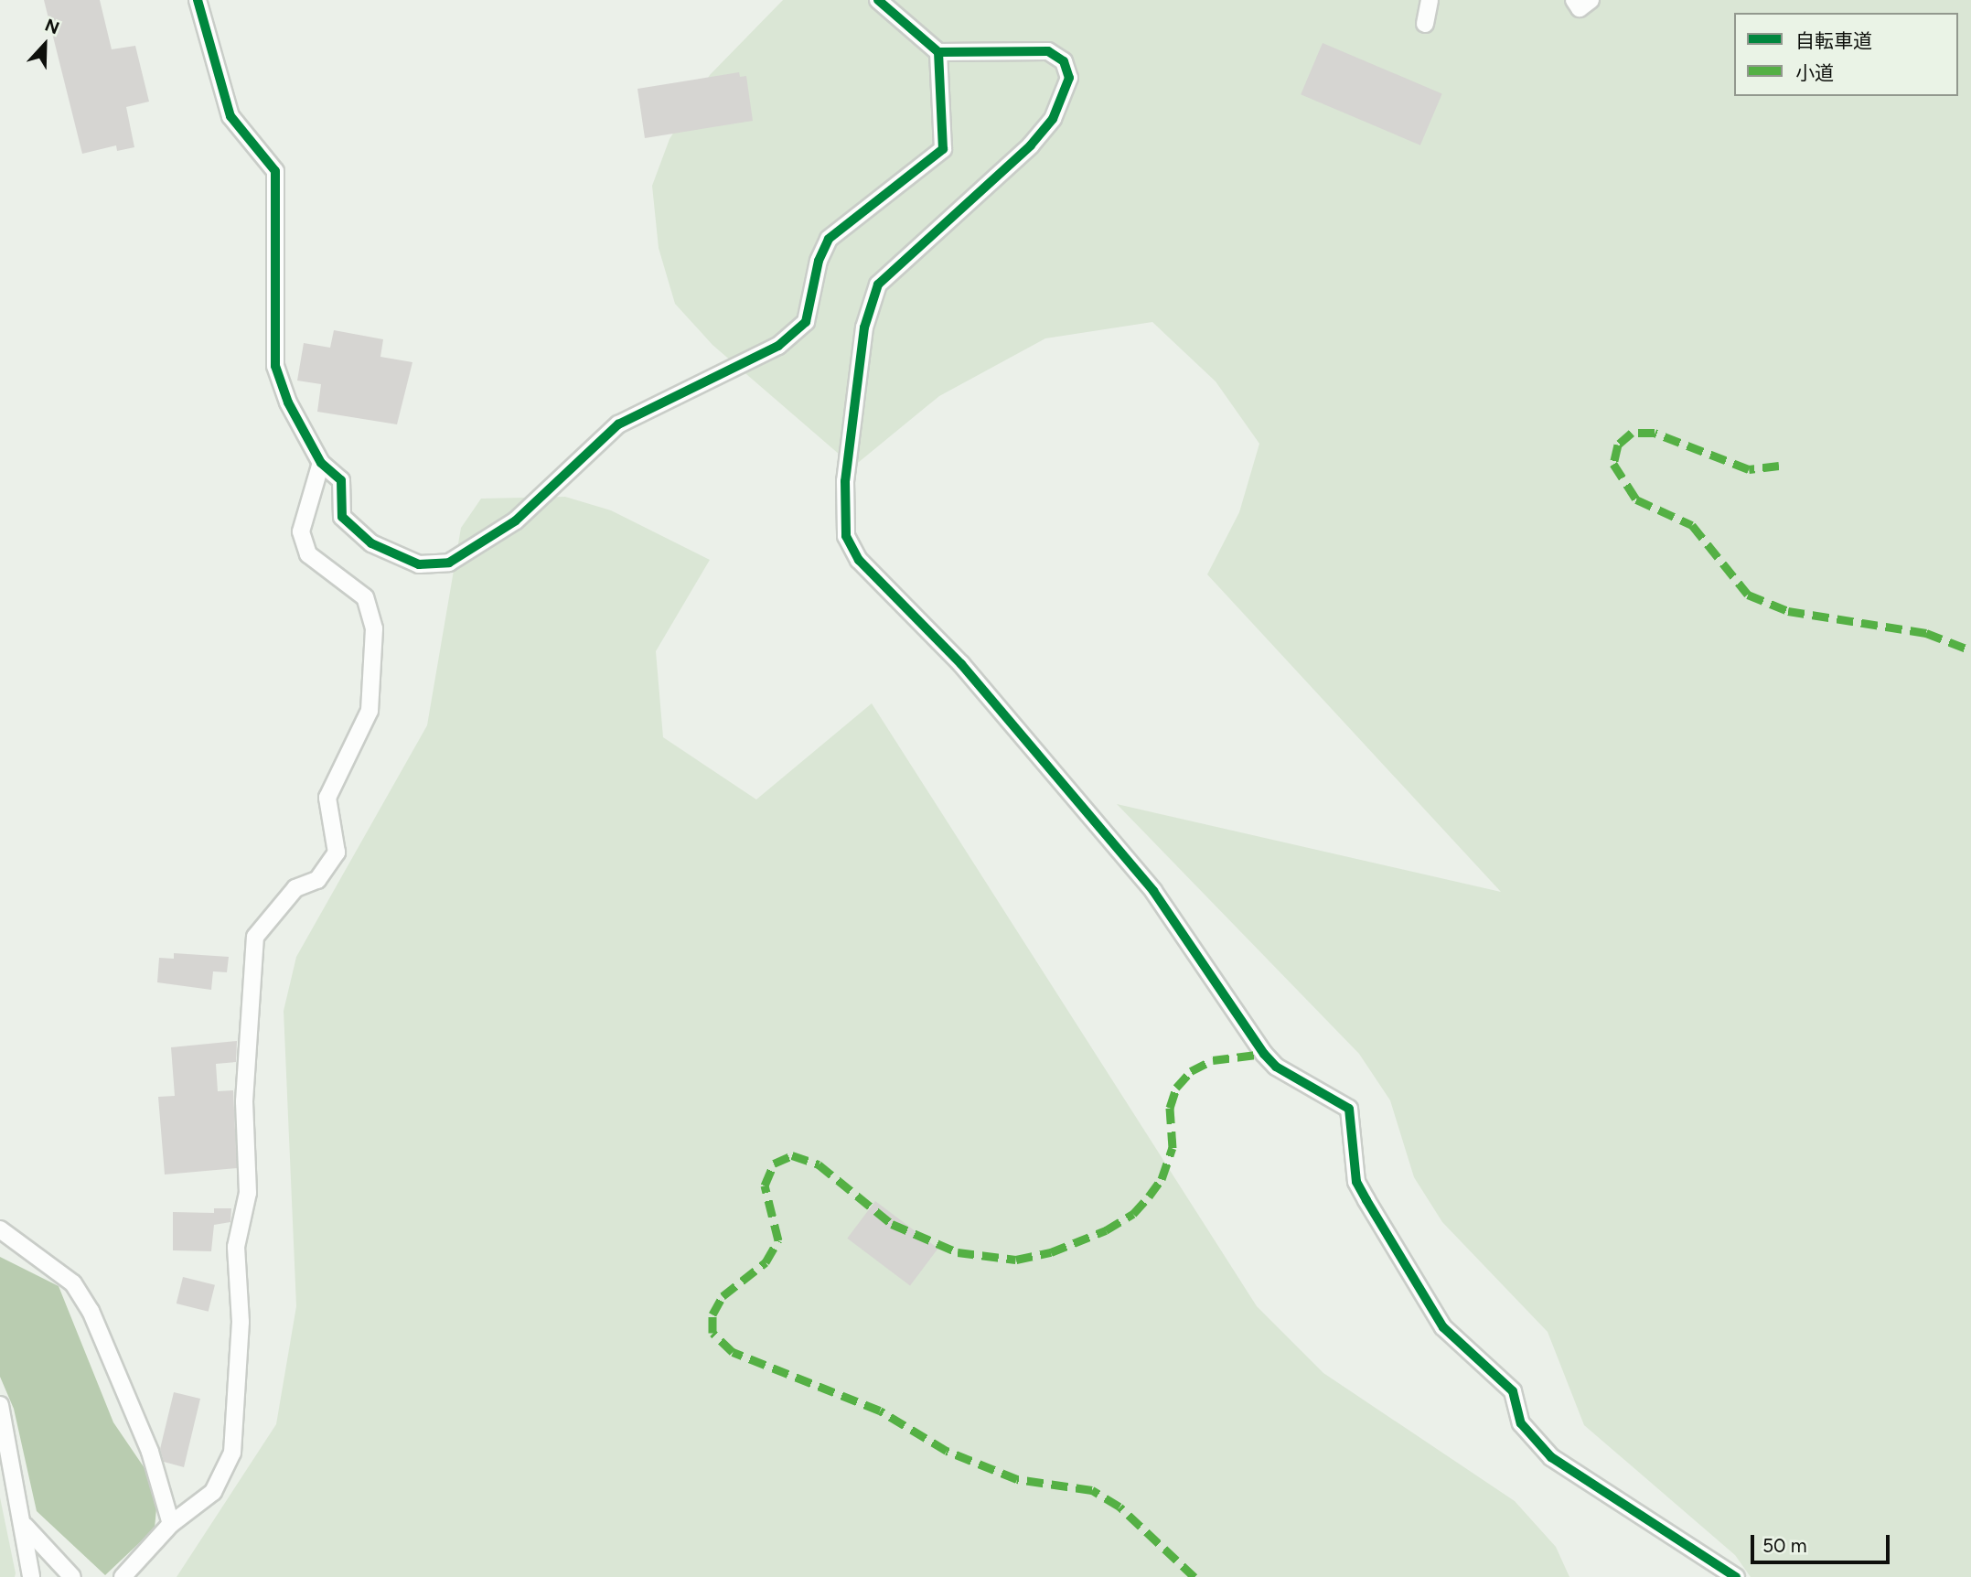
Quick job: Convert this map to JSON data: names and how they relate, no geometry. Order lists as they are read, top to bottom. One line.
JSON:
{"legend":["自転車道","小道"],"scale_bar":"50 m","north":"top"}
